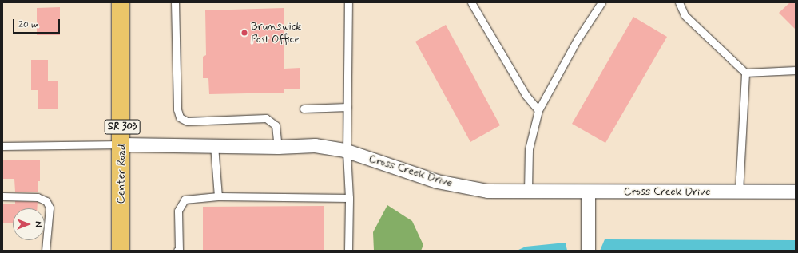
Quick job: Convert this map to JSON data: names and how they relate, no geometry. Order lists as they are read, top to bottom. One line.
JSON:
{"streets":{"main road":["SR 303","Center Road"],"street":["Cross Creek Drive"]},"crossings":[["Cross Creek Drive","Center Road"]],"places":["Brunswick Post Office"],"scale_bar":"20 m","north":"right"}
